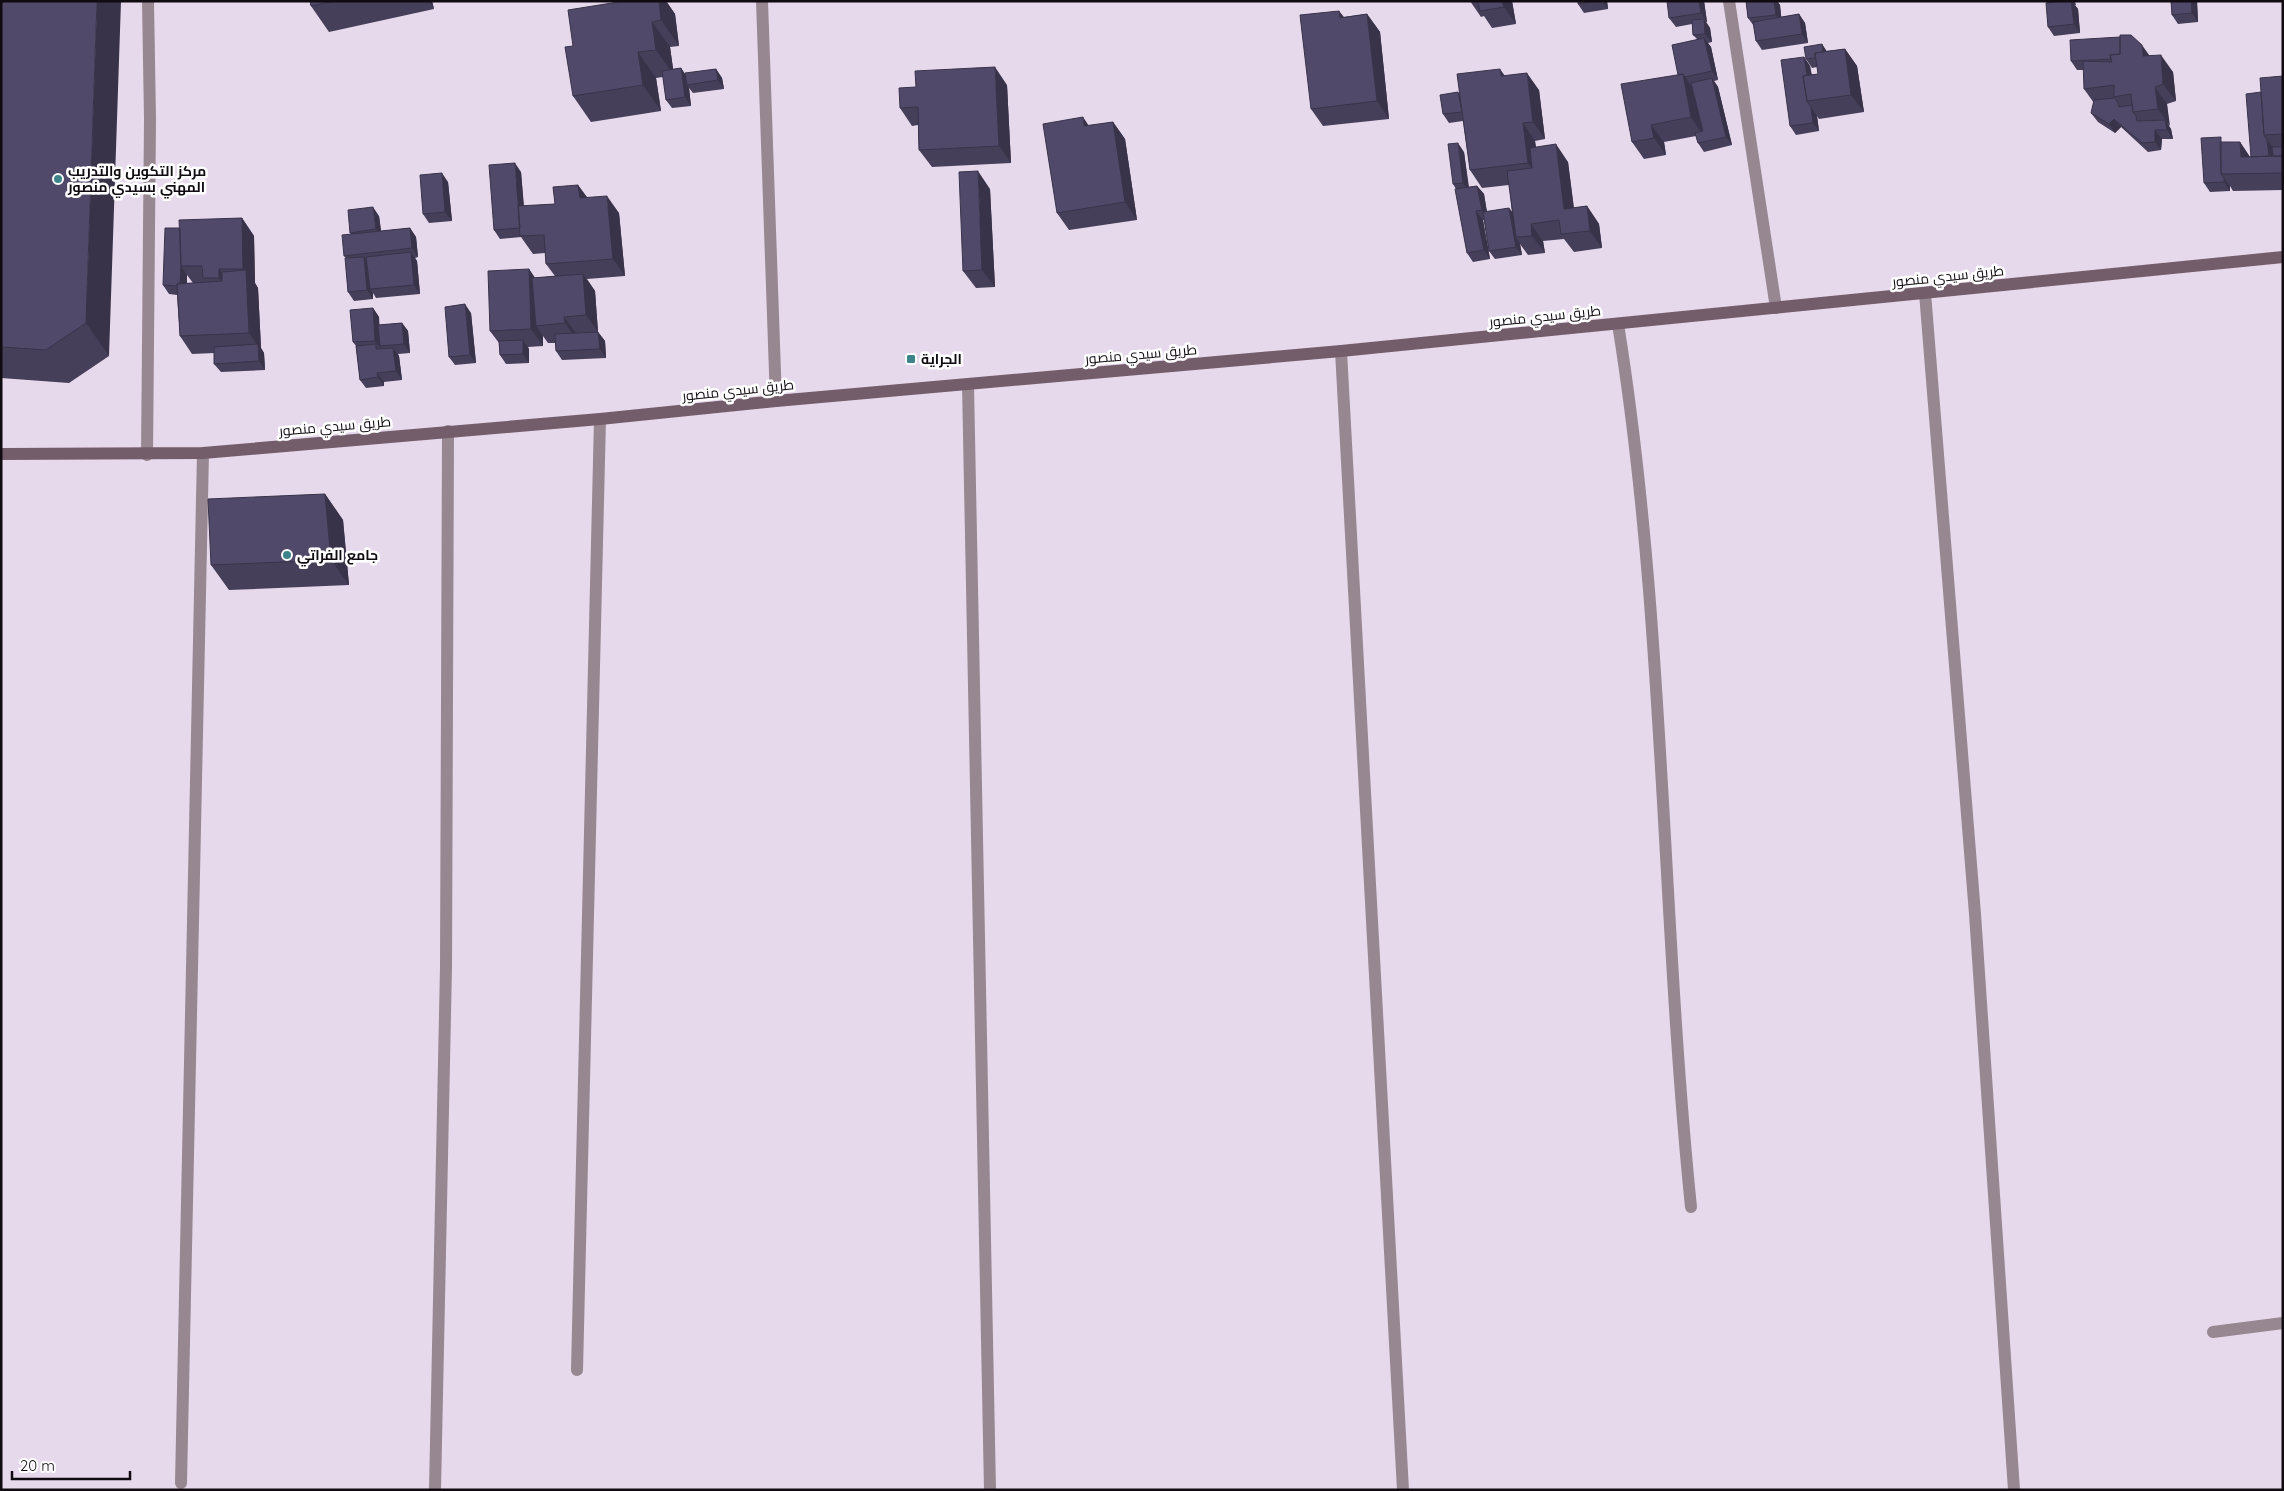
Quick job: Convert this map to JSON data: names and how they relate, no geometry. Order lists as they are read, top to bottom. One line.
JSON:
{"streets":{"main road":["طريق سيدي منصور"]},"places":{"other":["مركز التكوين والتدريب المهني بسيدي منصور","جامع الفراتي"],"transit":["الجراية"]},"scale_bar":"20 m"}
